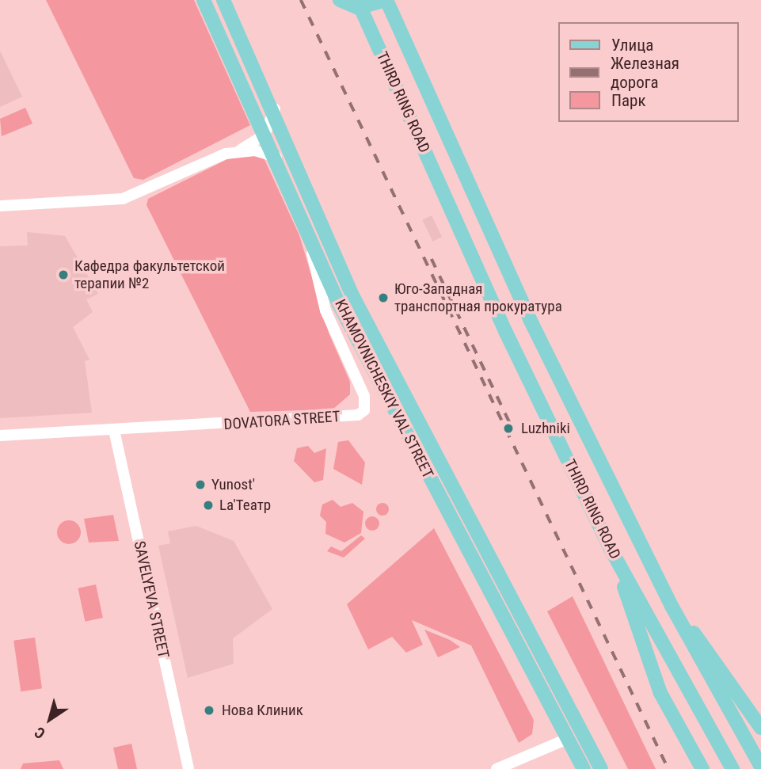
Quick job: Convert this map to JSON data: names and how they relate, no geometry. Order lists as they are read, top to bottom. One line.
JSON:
{"streets":{"main road":["THIRD RING ROAD","KHAMOVNICHESKIY VAL STREET"],"street":["DOVATORA STREET","SAVELYEVA STREET"]},"crossings":[["KHAMOVNICHESKIY VAL STREET","DOVATORA STREET"],["DOVATORA STREET","SAVELYEVA STREET"]],"places":["Кафедра факультетской терапии №2","Юго-Западная транспортная прокуратура","Luzhniki","Yunost'","La'Театр","Нова Клиник"],"legend":["Улица","Железная дорога","Парк"],"north":"bottom left"}
